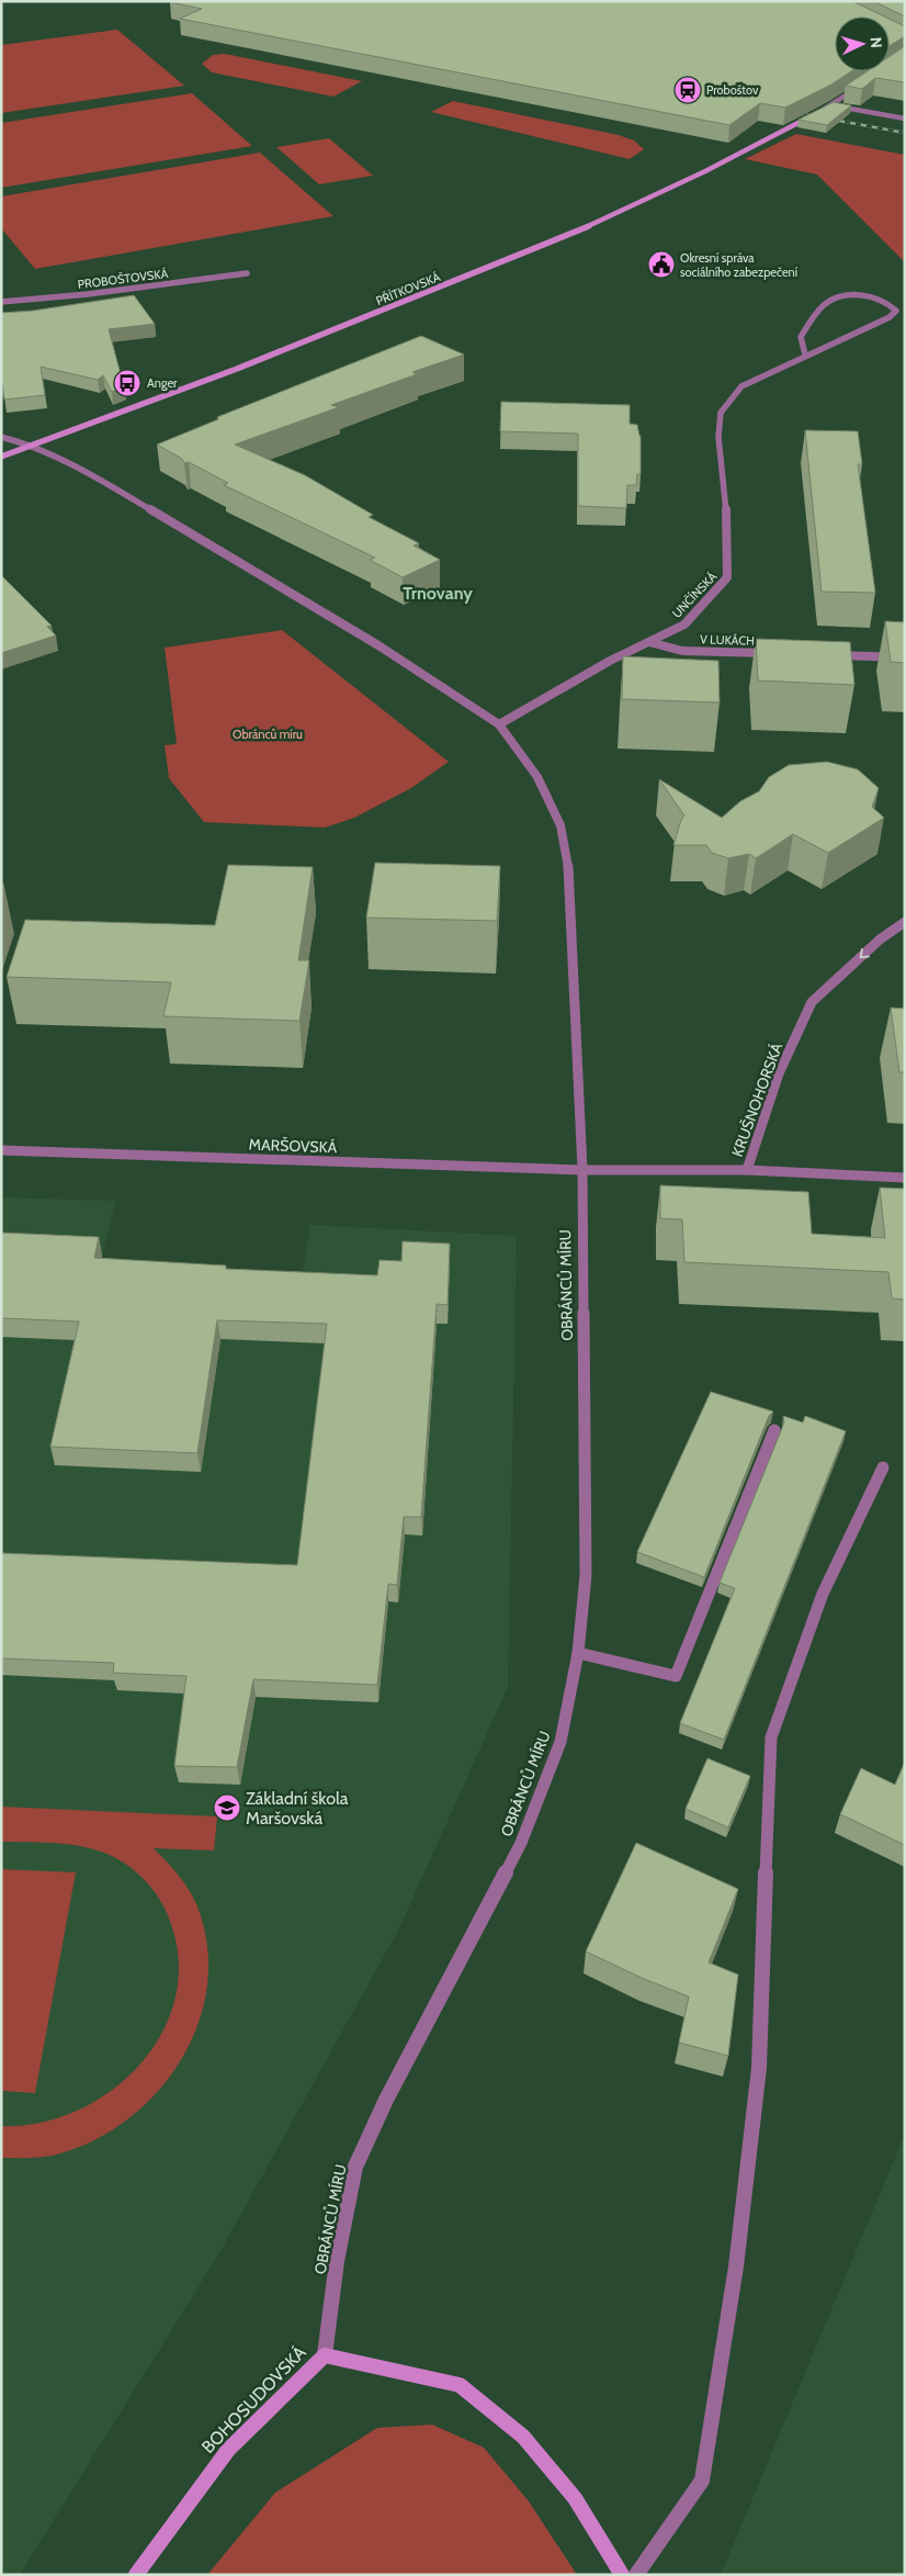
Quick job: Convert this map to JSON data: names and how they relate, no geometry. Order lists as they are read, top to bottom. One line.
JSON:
{"streets":{"street":["PROBOŠTOVSKÁ","PŘÍTKOVSKÁ","UNČÍNSKÁ","V LUKÁCH","KRUŠNOHORSKÁ","MARŠOVSKÁ","OBRÁNCŮ MÍRU","BOHOSUDOVSKÁ"]},"crossings":[["PŘÍTKOVSKÁ","OBRÁNCŮ MÍRU"],["UNČÍNSKÁ","V LUKÁCH"],["UNČÍNSKÁ","OBRÁNCŮ MÍRU"],["KRUŠNOHORSKÁ","MARŠOVSKÁ"],["KRUŠNOHORSKÁ","OBRÁNCŮ MÍRU"],["MARŠOVSKÁ","OBRÁNCŮ MÍRU"],["OBRÁNCŮ MÍRU","BOHOSUDOVSKÁ"]],"one_way":["KRUŠNOHORSKÁ"],"districts":["Trnovany"],"parks":["Obránců míru"],"places":{"station":["Proboštov"],"public building":["Okresní správa sociálního zabezpečení"],"bus stop":["Anger"],"school or university":["Základní škola Maršovská"]},"north":"right"}
